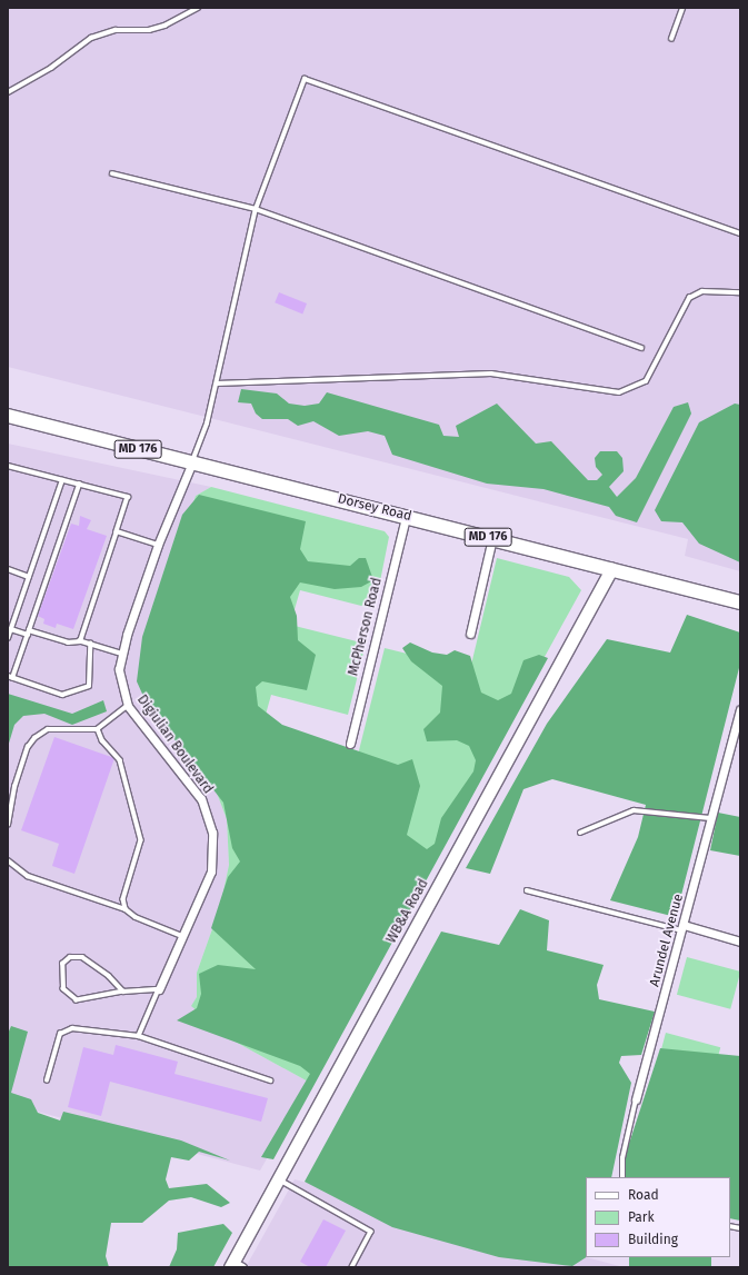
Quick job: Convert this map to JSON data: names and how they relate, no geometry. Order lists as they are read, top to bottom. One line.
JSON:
{"streets":{"main road":["MD 176","Dorsey Road"],"street":["McPherson Road","Digiulian Boulevard","WB&A Road","Arundel Avenue"]},"crossings":[["Dorsey Road","McPherson Road"],["Dorsey Road","Digiulian Boulevard"],["Dorsey Road","WB&A Road"]],"legend":["Road","Park","Building"]}
